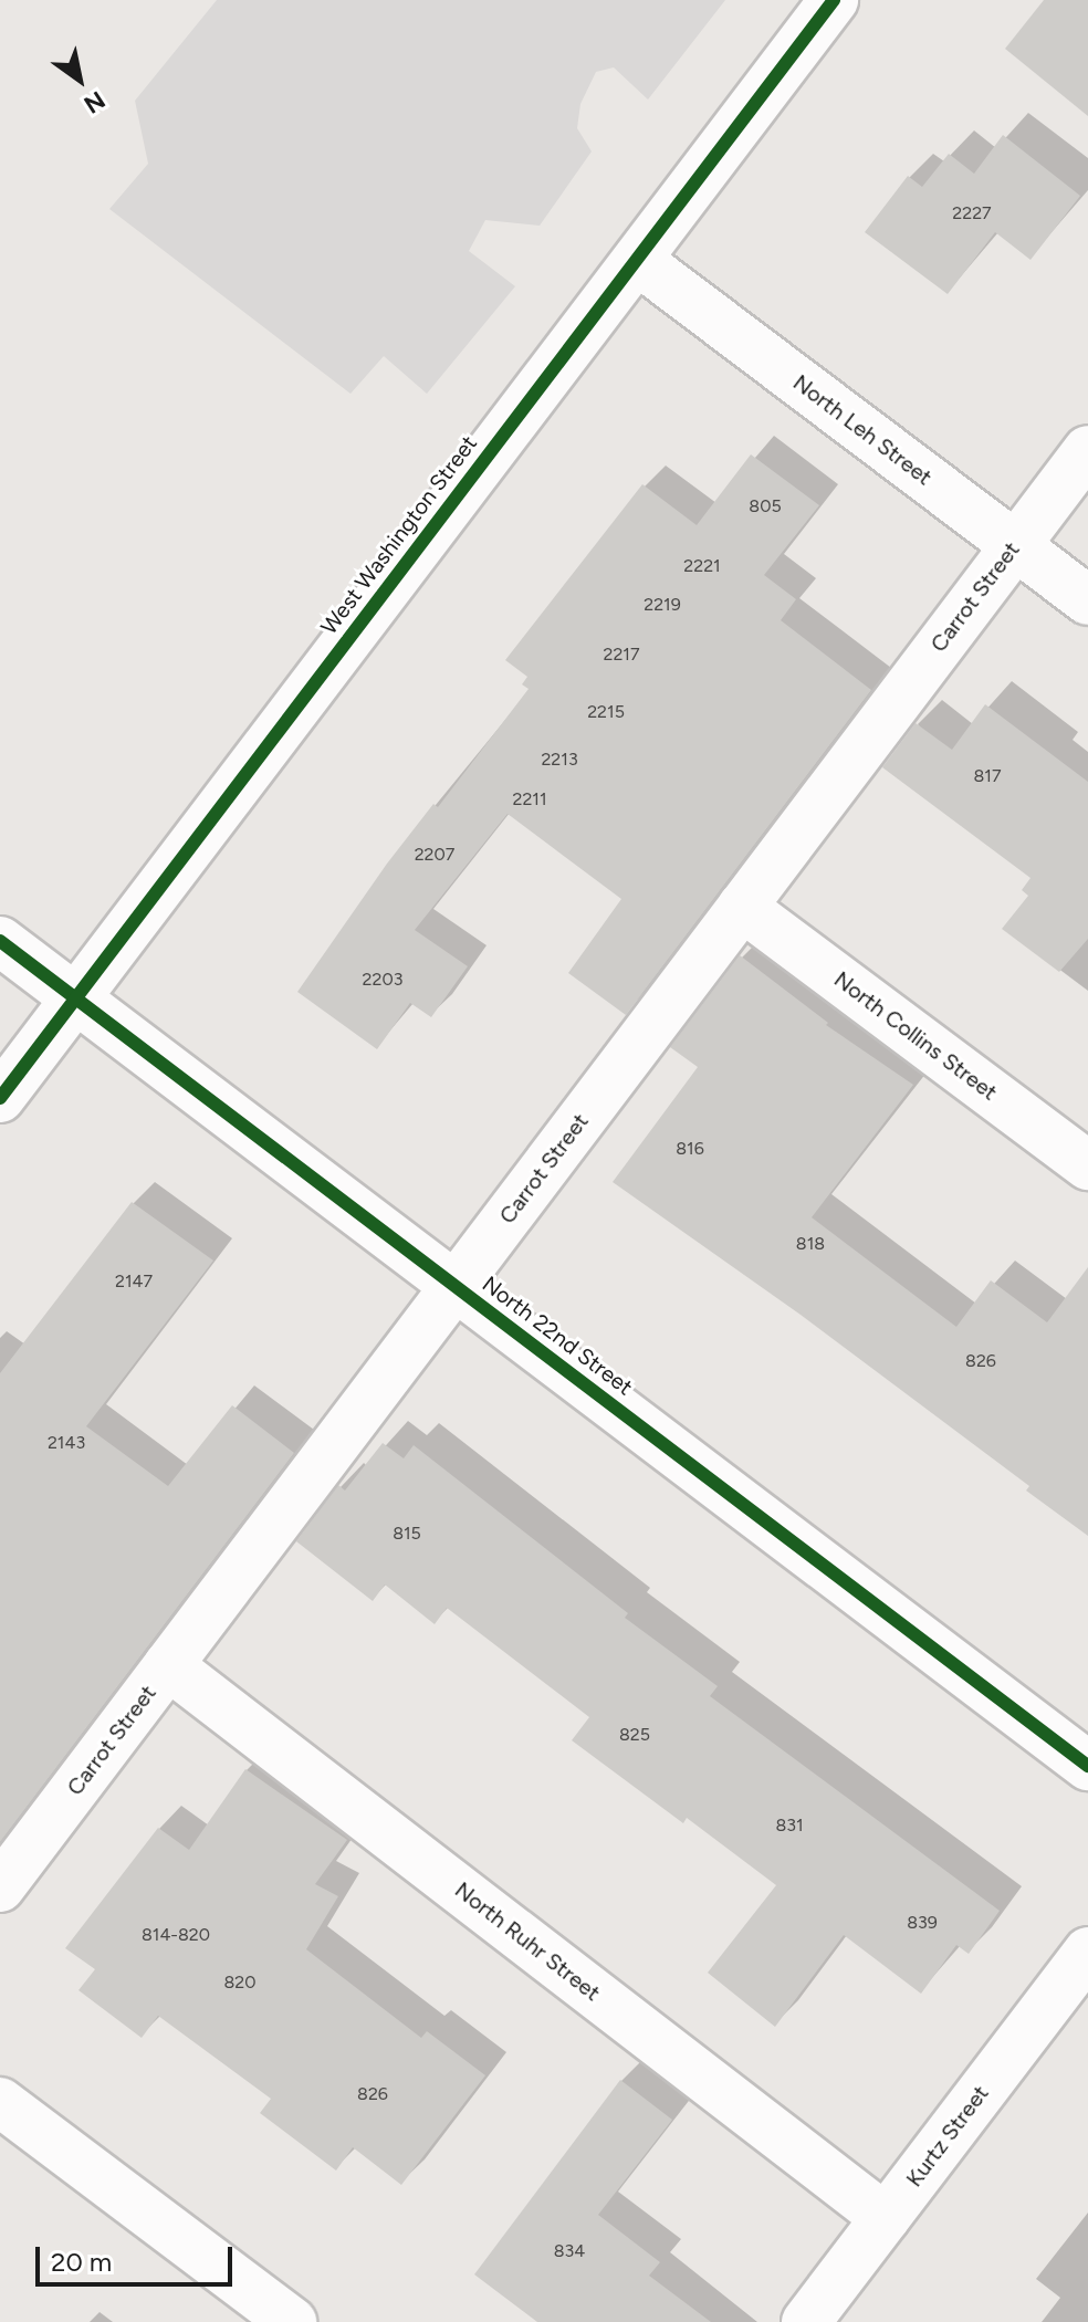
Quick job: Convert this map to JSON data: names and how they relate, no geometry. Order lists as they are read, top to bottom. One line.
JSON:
{"streets":{"street":["North Leh Street","West Washington Street","Carrot Street","North Collins Street","North 22nd Street","North Ruhr Street","Kurtz Street"]},"crossings":[["North Leh Street","West Washington Street"],["North Leh Street","Carrot Street"],["West Washington Street","North 22nd Street"],["Carrot Street","North Collins Street"],["Carrot Street","North 22nd Street"],["Carrot Street","North Ruhr Street"],["North Ruhr Street","Kurtz Street"]],"house_numbers":["2227","805","2221","2219","2217","2215","2213","817","2211","2207","2203","816","818","2147","826","2143","815","825","831","839","814-820","820","826","834"],"scale_bar":"20 m","north":"bottom right"}
